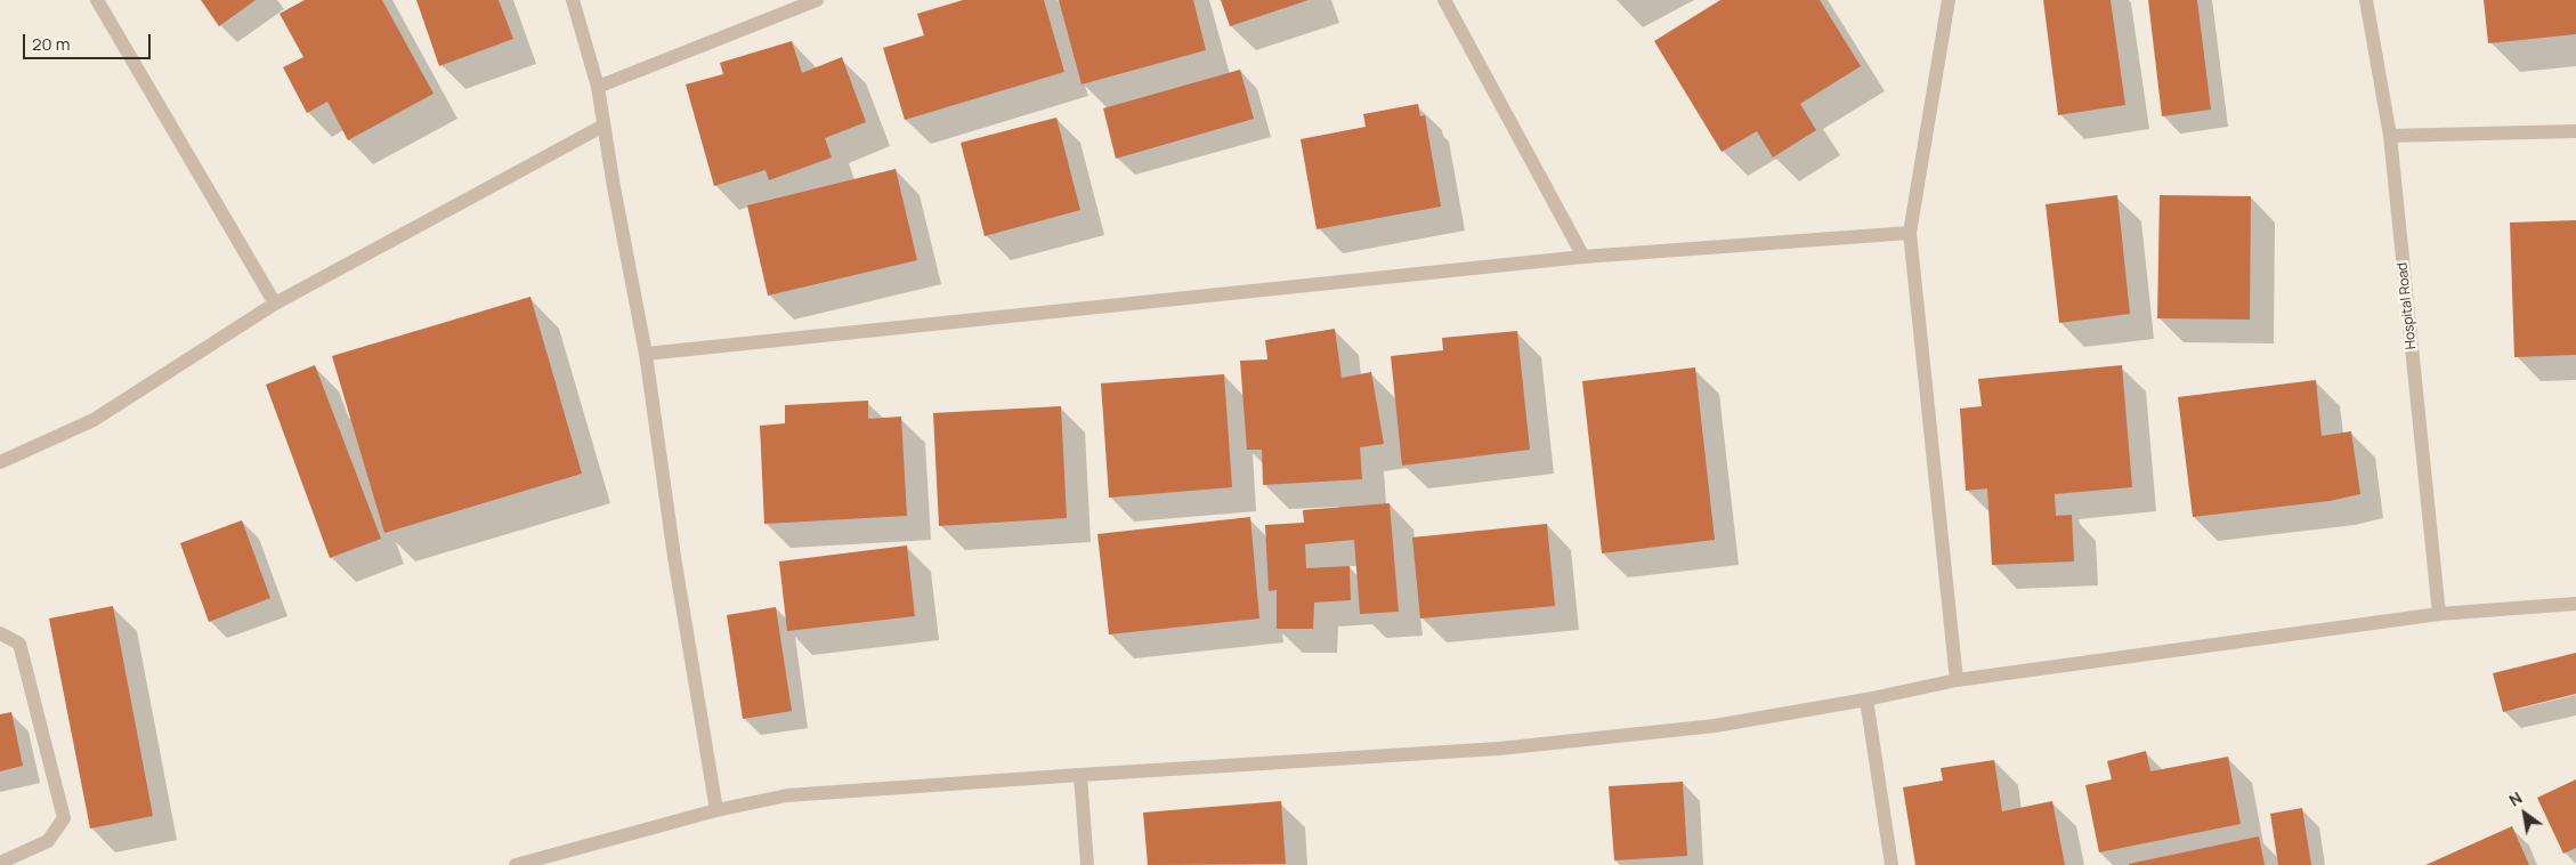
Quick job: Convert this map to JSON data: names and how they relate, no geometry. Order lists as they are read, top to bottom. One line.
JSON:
{"streets":{"street":["Hospital Road"]},"scale_bar":"20 m","north":"top left"}
